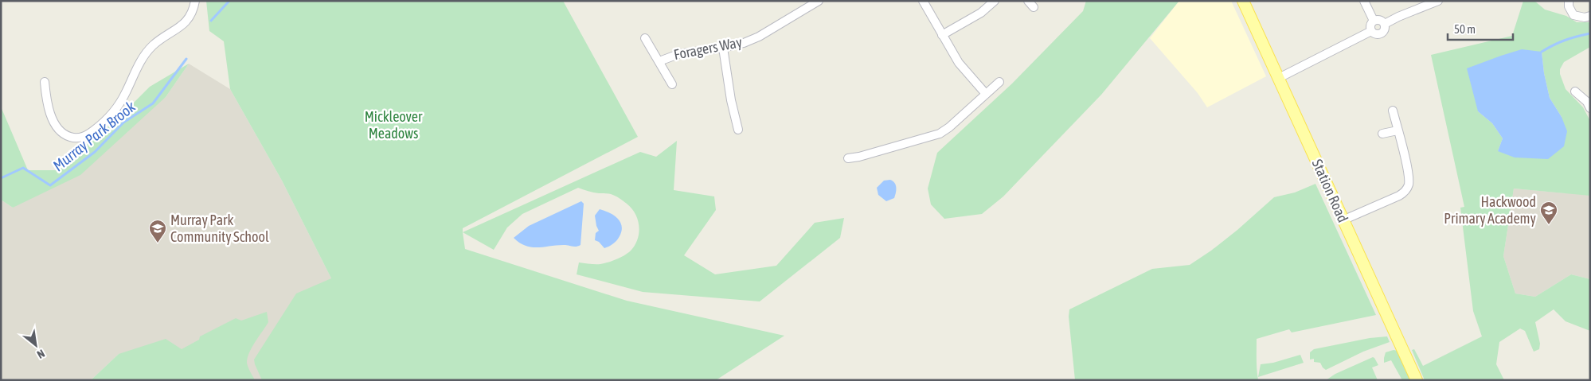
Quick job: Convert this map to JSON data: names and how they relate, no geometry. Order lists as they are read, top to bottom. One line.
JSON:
{"streets":{"main road":["Station Road"],"street":["Foragers Way"]},"water":["Murray Park Brook"],"parks":["Mickleover Meadows"],"places":{"school or university":["Hackwood Primary Academy","Murray Park Community School"]},"scale_bar":"50 m","north":"bottom right"}
